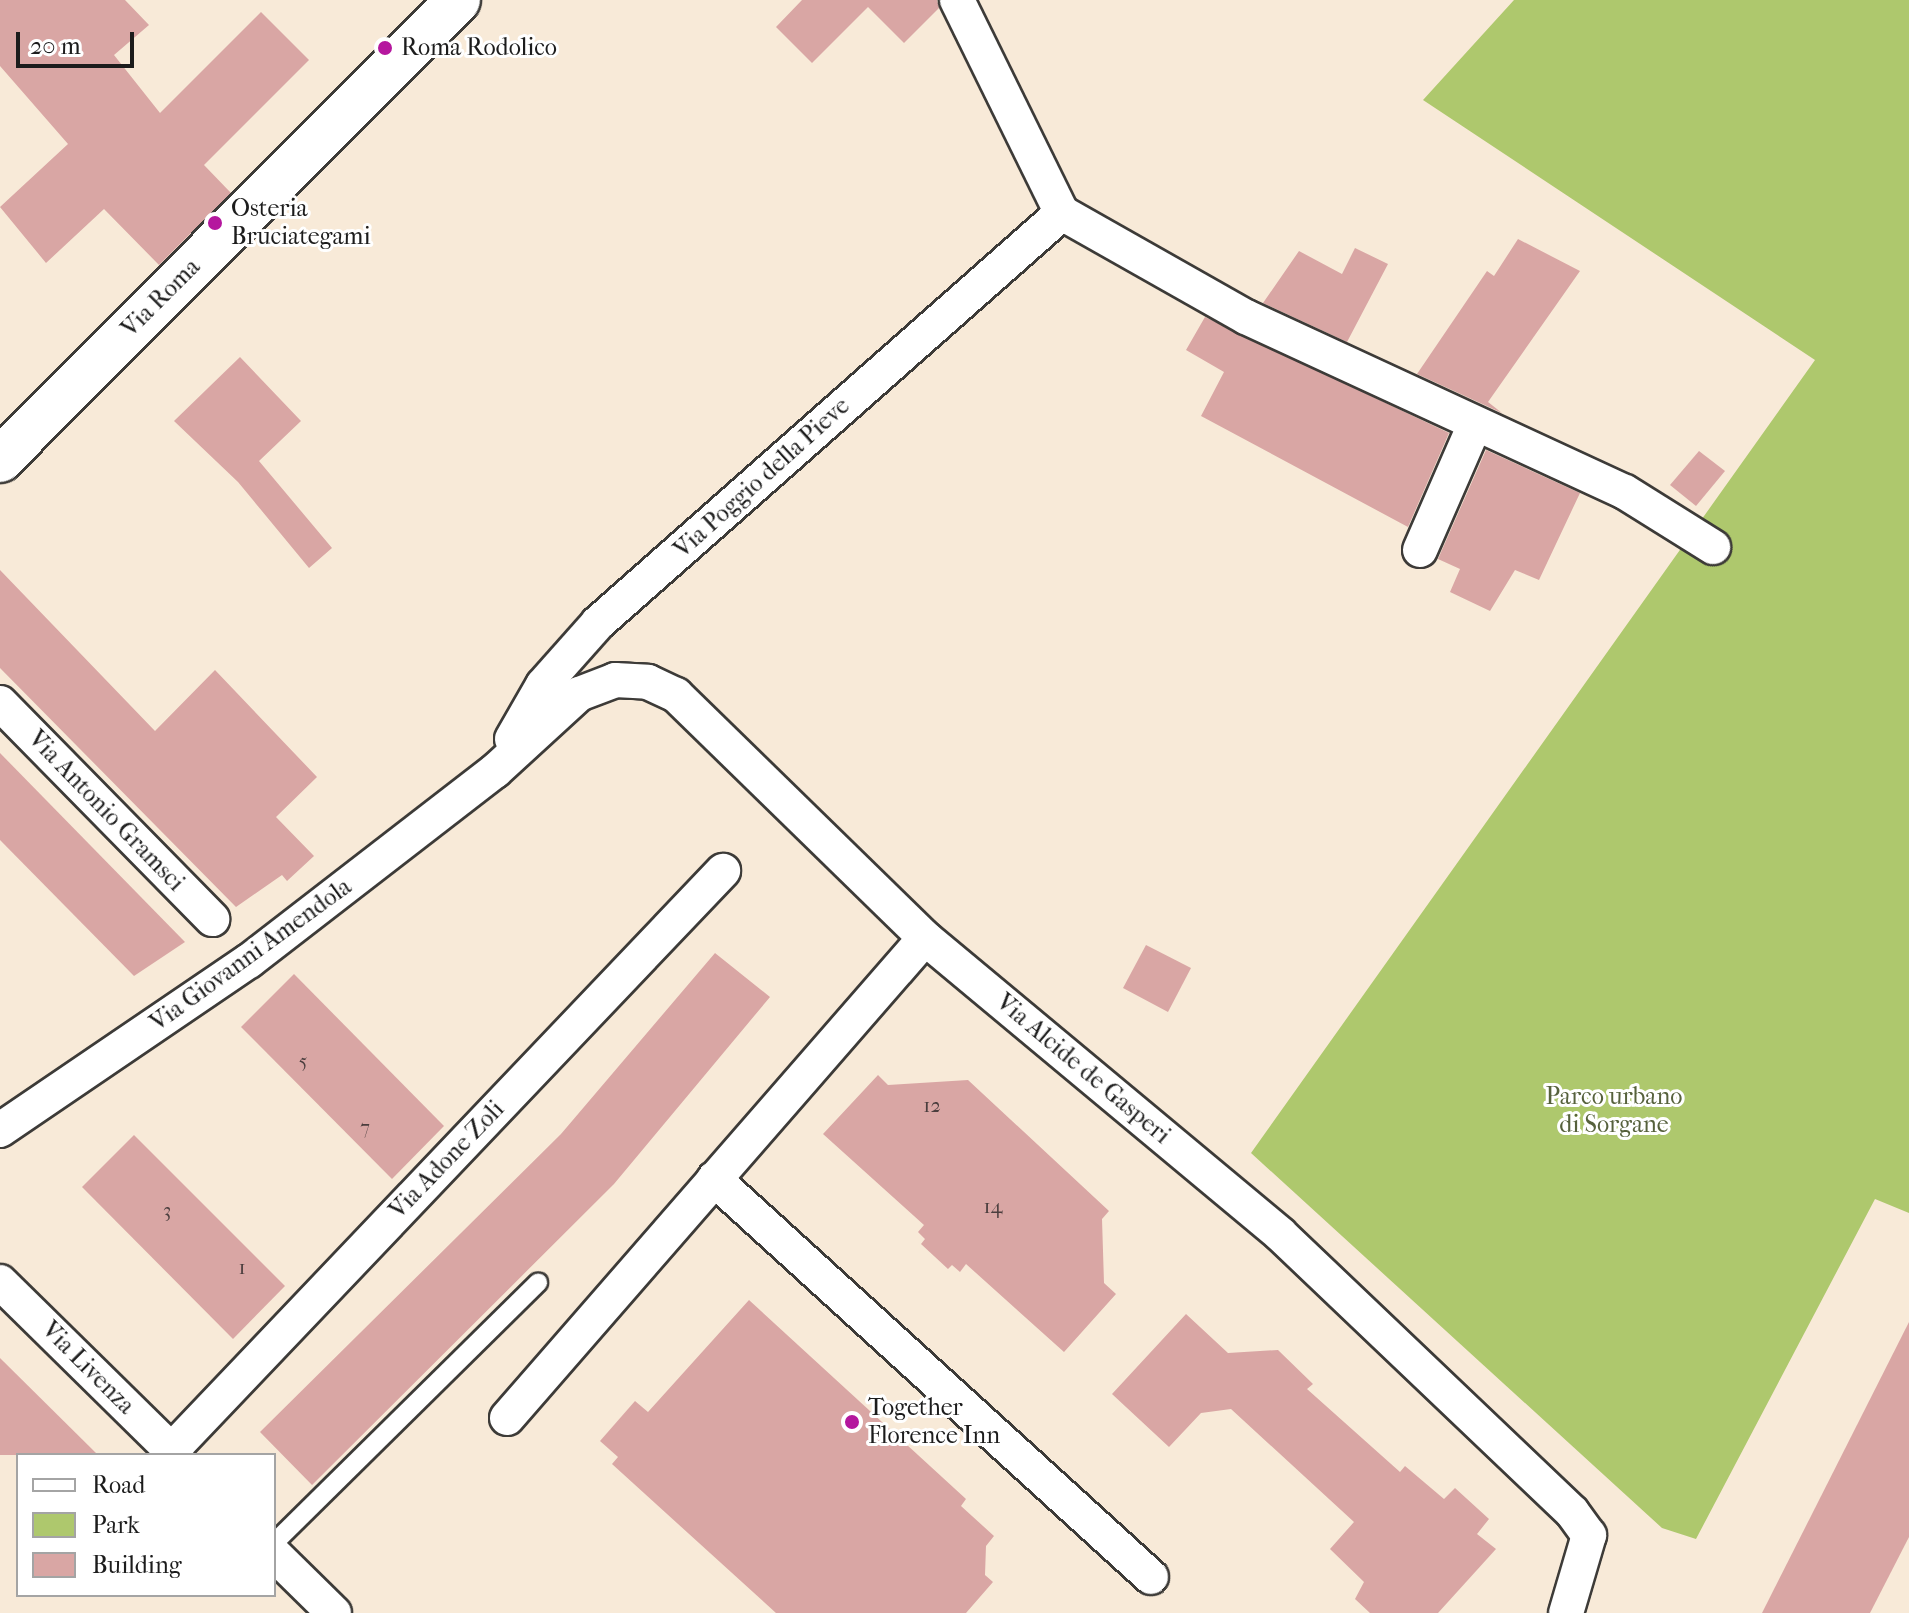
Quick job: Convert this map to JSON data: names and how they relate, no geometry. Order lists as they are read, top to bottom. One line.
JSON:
{"streets":{"street":["Via Roma","Via Poggio della Pieve","Via Antonio Gramsci","Via Giovanni Amendola","Via Alcide de Gasperi","Via Adone Zoli","Via Livenza"]},"crossings":[["Via Poggio della Pieve","Via Giovanni Amendola"],["Via Poggio della Pieve","Via Alcide de Gasperi"],["Via Giovanni Amendola","Via Alcide de Gasperi"],["Via Adone Zoli","Via Livenza"]],"parks":["Parco urbano di Sorgane"],"places":["Roma Rodolico","Osteria Bruciategami","Together Florence Inn"],"house_numbers":["5","12","7","14","3","1"],"legend":["Road","Park","Building"],"scale_bar":"20 m"}
